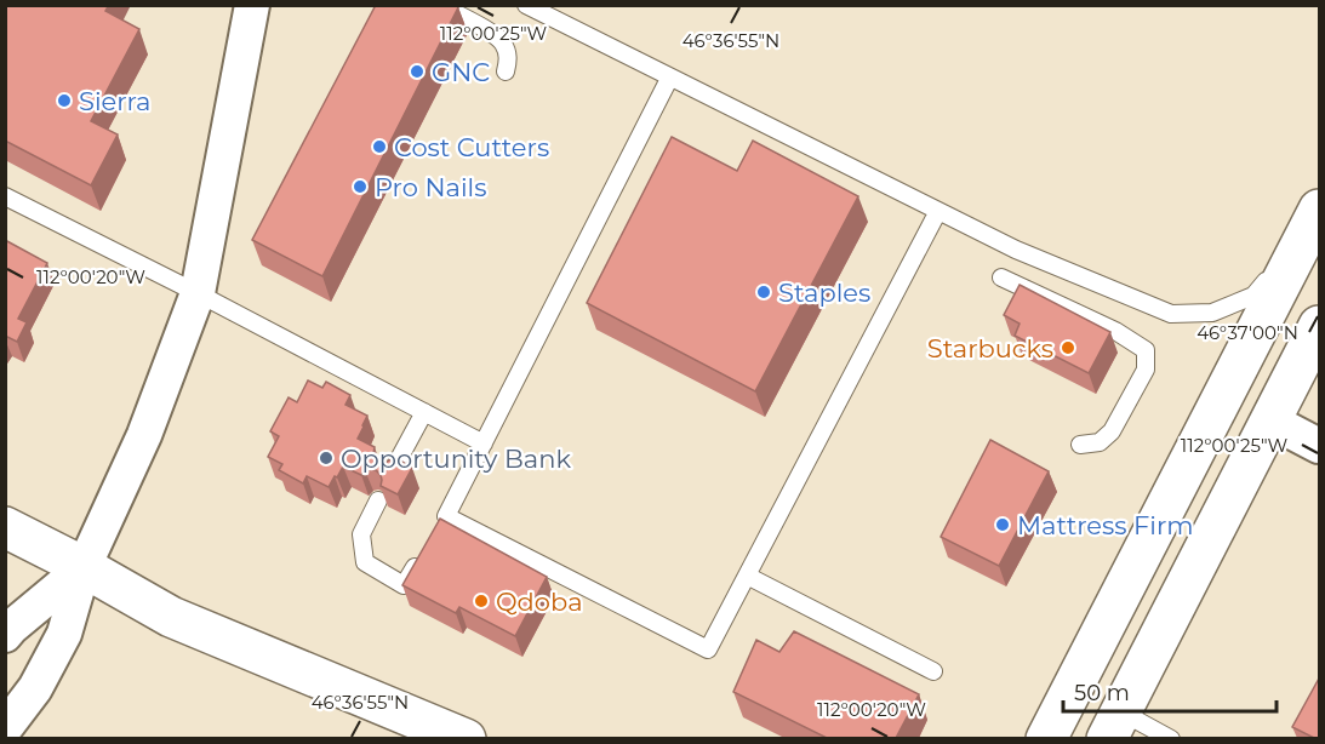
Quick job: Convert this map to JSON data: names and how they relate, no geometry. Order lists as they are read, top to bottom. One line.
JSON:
{"places":["GNC","Sierra","Cost Cutters","Pro Nails","Staples","Starbucks","Opportunity Bank","Mattress Firm","Qdoba"],"scale_bar":"50 m","coordinates":["112°00'25\"W","46°36'55\"N","112°00'20\"W","46°37'00\"N"]}
